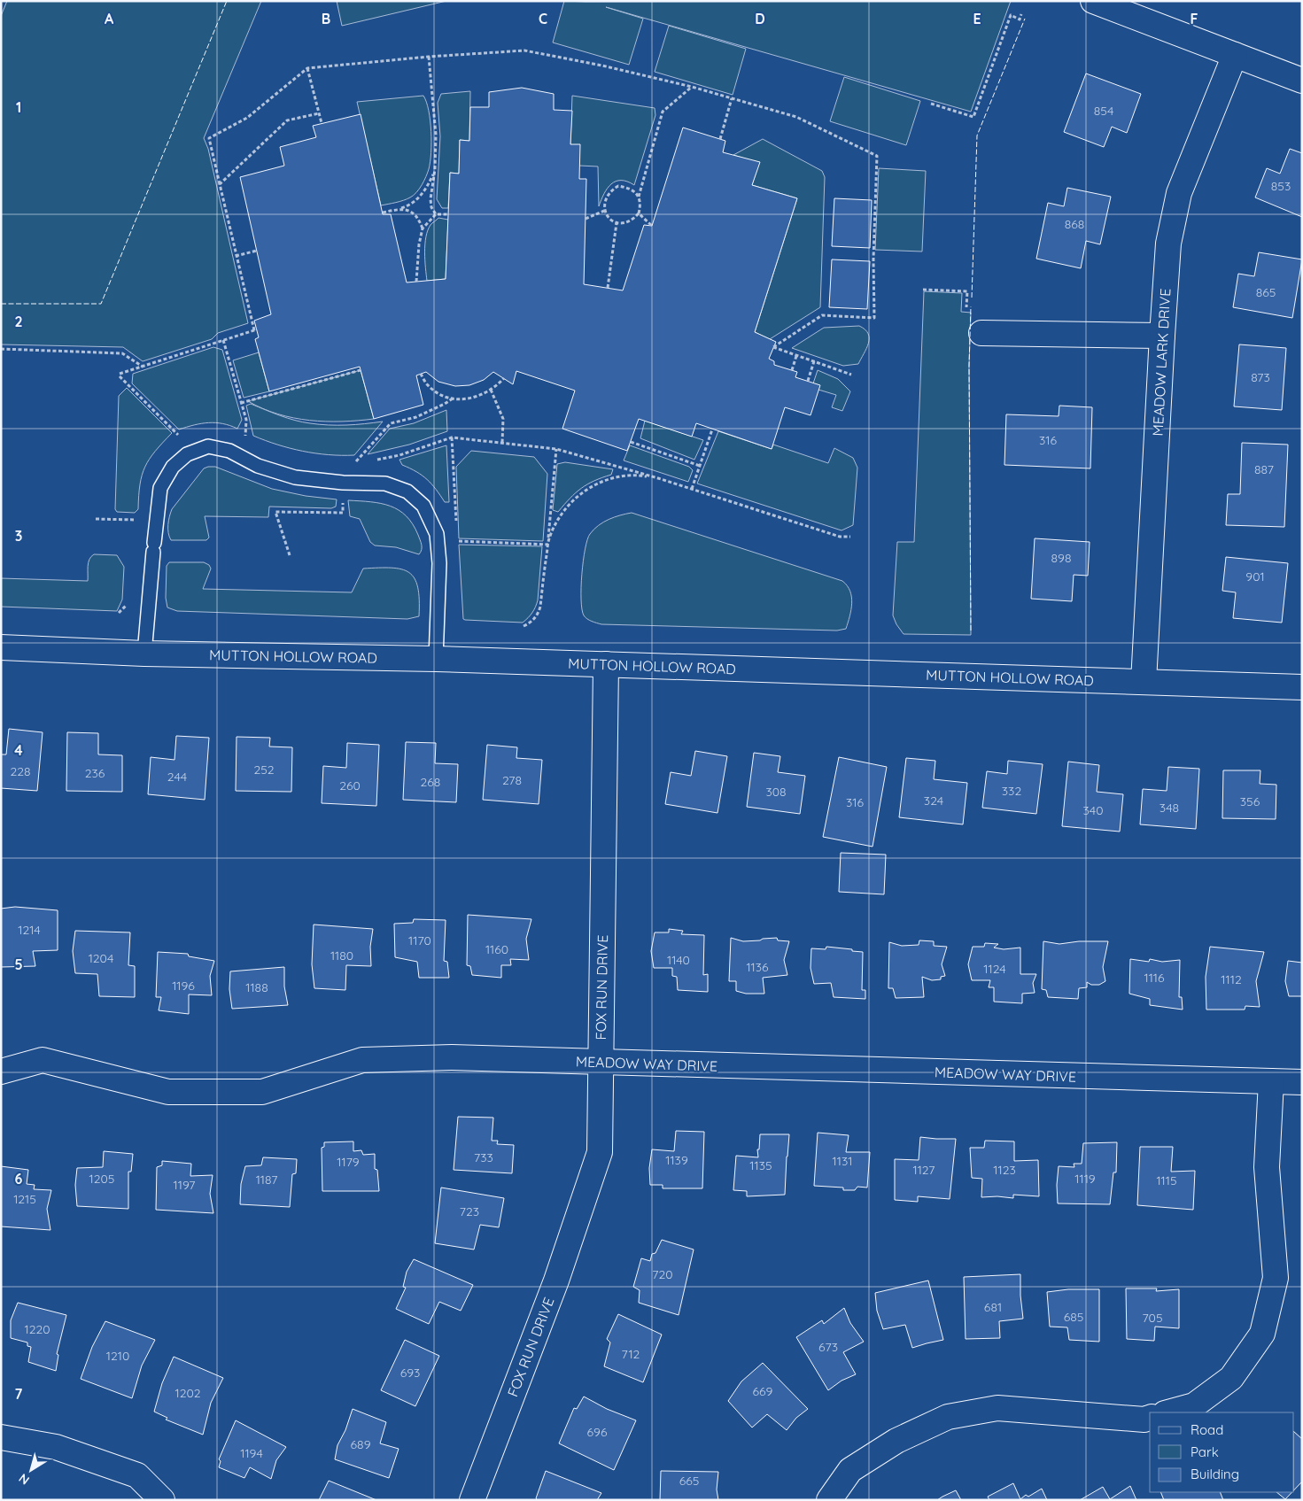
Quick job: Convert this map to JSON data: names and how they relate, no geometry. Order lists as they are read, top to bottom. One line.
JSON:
{"streets":{"street":["MEADOW LARK DRIVE","MUTTON HOLLOW ROAD","FOX RUN DRIVE","MEADOW WAY DRIVE"]},"crossings":[["MEADOW LARK DRIVE","MUTTON HOLLOW ROAD"],["MUTTON HOLLOW ROAD","FOX RUN DRIVE"],["FOX RUN DRIVE","MEADOW WAY DRIVE"]],"house_numbers":["854","853","868","865","873","316","887","898","901","252","228","236","244","278","268","260","332","308","324","356","316","348","340","1214","1170","1160","1180","1204","1140","1136","1124","1116","1112","1196","1188","733","1139","1131","1179","1135","1127","1123","1205","1119","1187","1115","1197","1215","723","720","681","685","705","1220","673","712","1210","693","669","1202","696","689","1194","665"],"legend":["Road","Park","Building"],"north":"bottom left","grid":{"columns":["A","B","C","D","E","F"],"rows":["1","2","3","4","5","6","7"]}}
